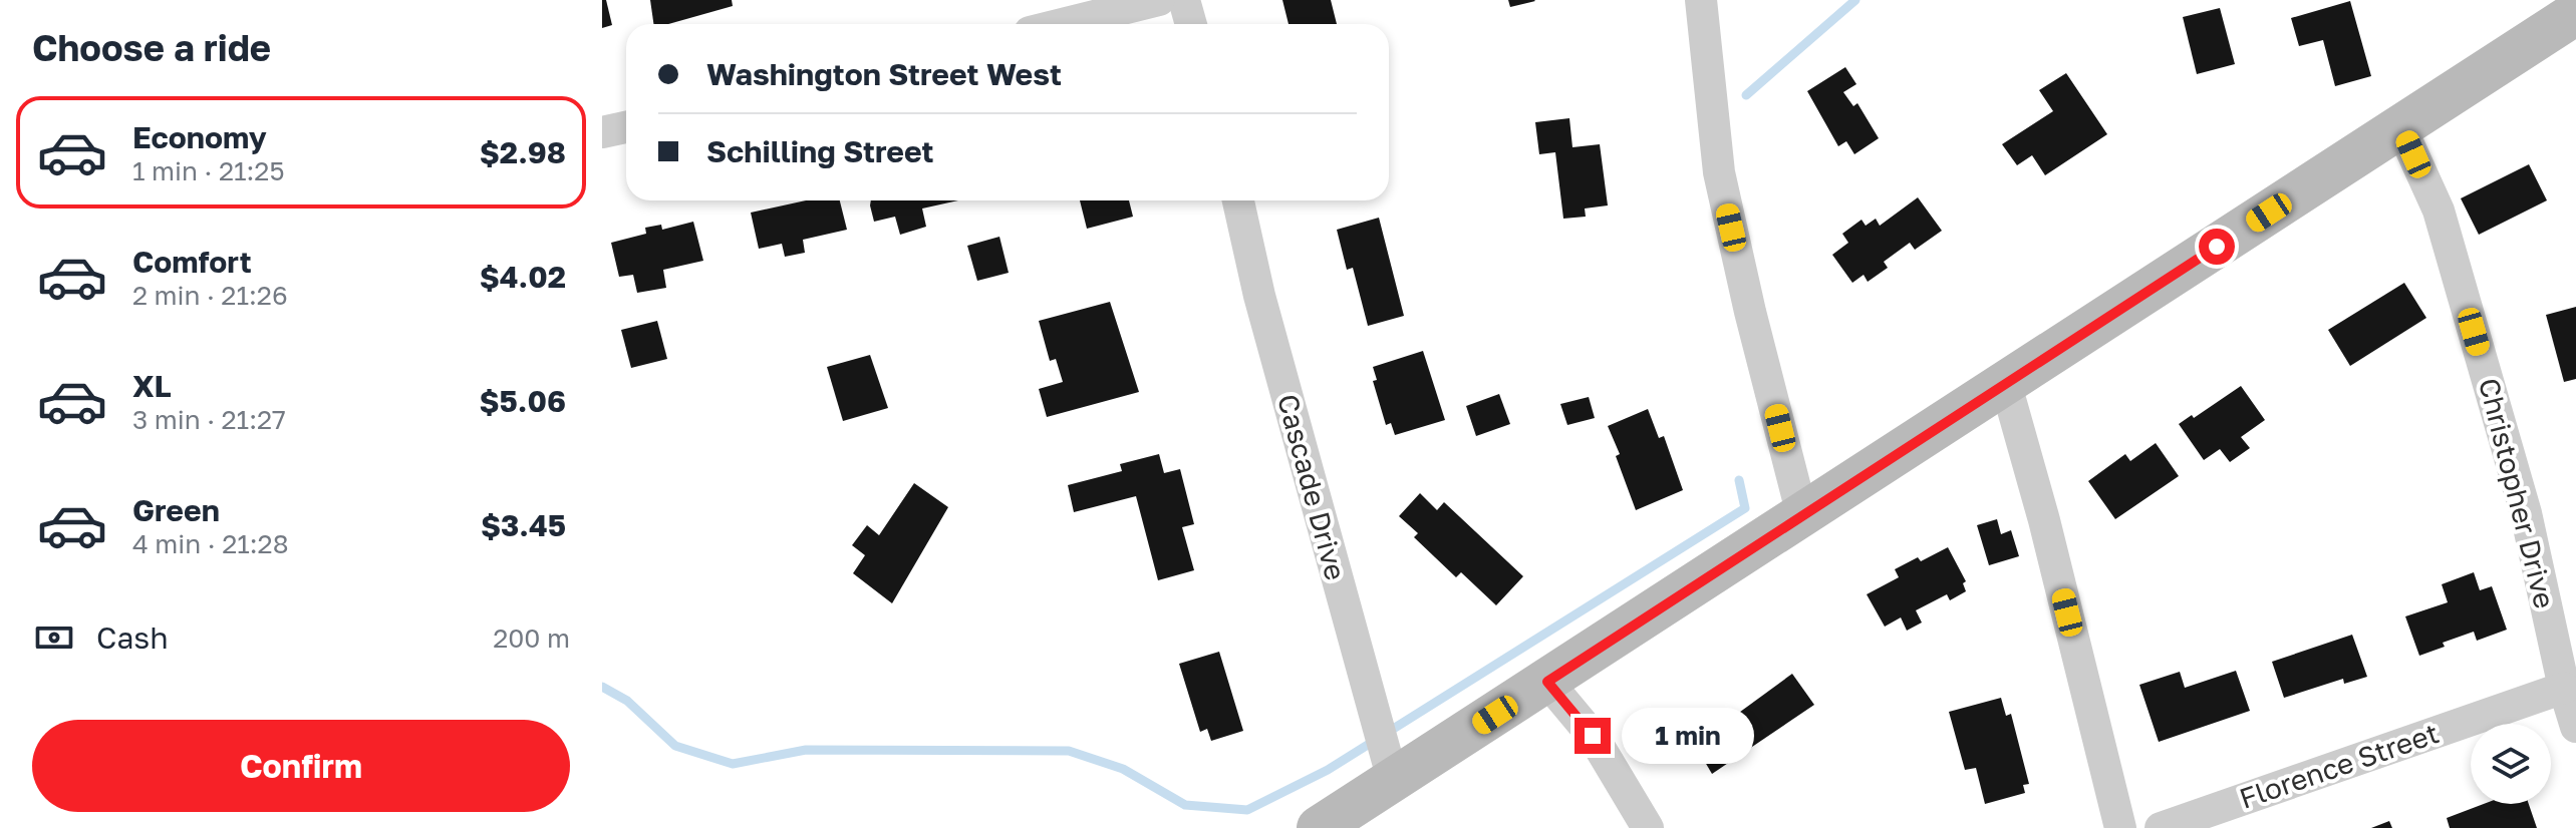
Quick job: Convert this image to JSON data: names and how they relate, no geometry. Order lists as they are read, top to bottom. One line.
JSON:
{"streets":{"street":["Cascade Drive","Christopher Drive","Florence Street"]},"crossings":[["Christopher Drive","Florence Street"]],"page":{"heading":"Choose a ride","banner":["Washington Street West","Schilling Street"],"list":[{"name":"Economy","note":"1 min · 21:25","value":"$2.98"},{"name":"Comfort","note":"2 min · 21:26","value":"$4.02"},{"name":"XL","note":"3 min · 21:27","value":"$5.06"},{"name":"Green","note":"4 min · 21:28","value":"$3.45"}],"pay":["Cash","200 m"],"buttons":"Confirm","bubble":"1 min"}}
